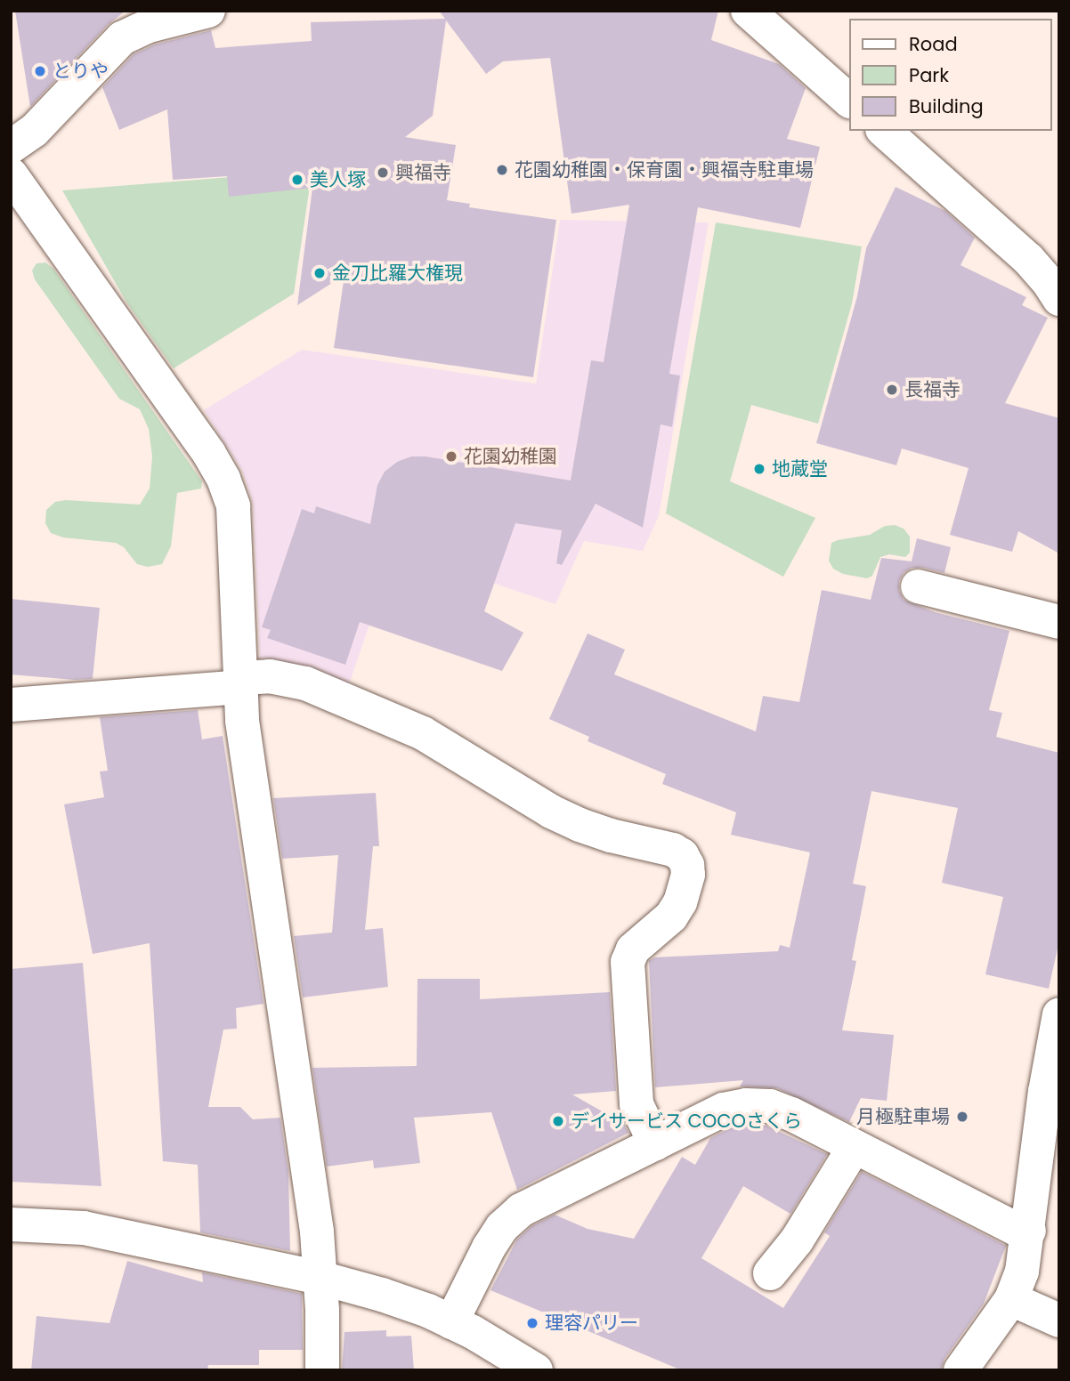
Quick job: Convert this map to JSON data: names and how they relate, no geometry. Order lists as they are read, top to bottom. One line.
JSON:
{"places":["とりや","花園幼稚園・保育園・興福寺駐車場","興福寺","美人塚","金刀比羅大権現","長福寺","花園幼稚園","地蔵堂","月極駐車場","デイサービス COCOさくら","理容パリー"],"legend":["Road","Park","Building"]}
